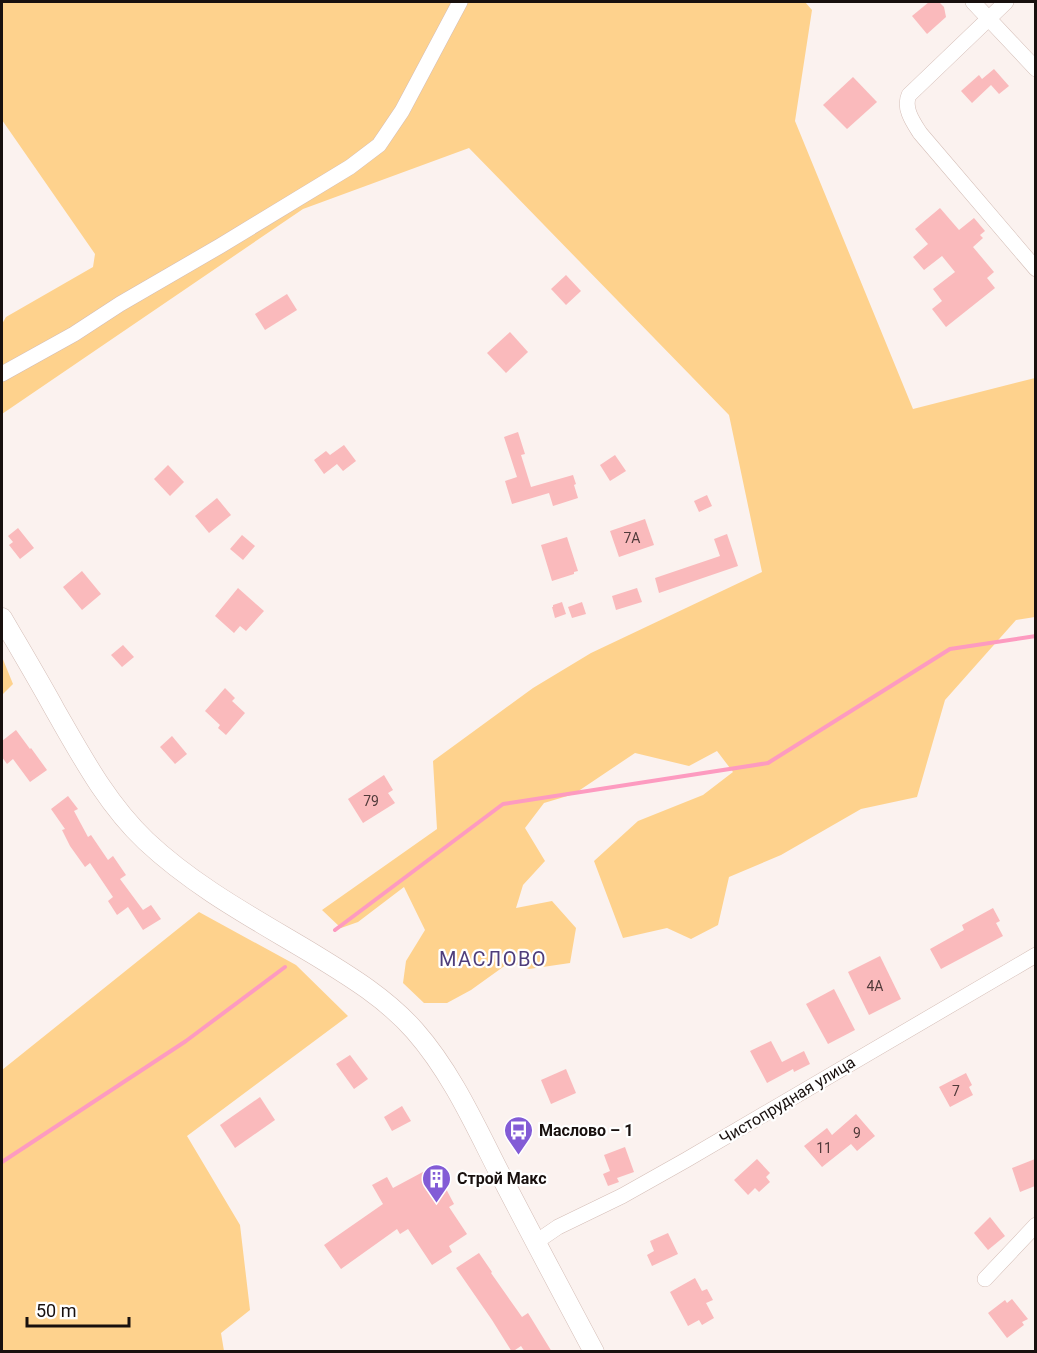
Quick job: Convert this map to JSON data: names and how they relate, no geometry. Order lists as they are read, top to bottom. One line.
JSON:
{"streets":{"street":["Чистопрудная улица"]},"districts":["МАСЛОВО"],"places":{"bus stop":["Маслово – 1"],"building":["Строй Макс"]},"house_numbers":["7А","79","4А","7","9","11"],"scale_bar":"50 m"}
